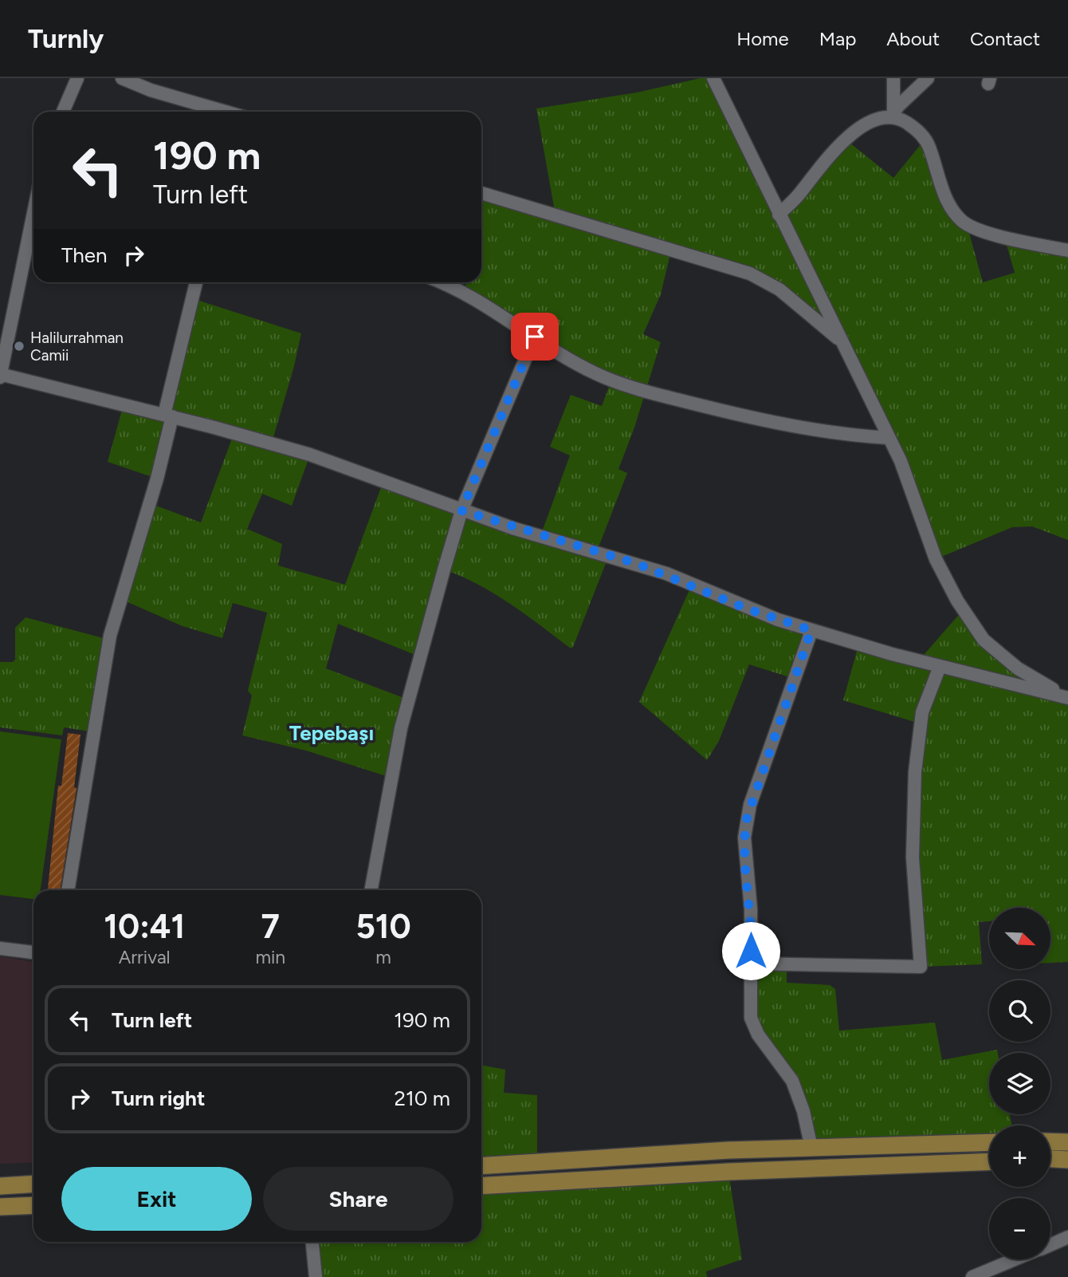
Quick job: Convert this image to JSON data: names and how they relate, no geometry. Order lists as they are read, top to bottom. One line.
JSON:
{"districts":["Tepebaşı"],"places":["Halilurrahman Camii"],"north":"bottom right","page":{"header":"Turnly","nav":["Home","Map","About","Contact"],"turn":["190 m","Turn left"],"then":"Then","eta":["10:41","Arrival","7","min","510","m"],"map_buttons":["+","−"],"list":[{"name":"Turn left","value":"190 m"},{"name":"Turn right","value":"210 m"}],"buttons":["Exit","Share"]}}
